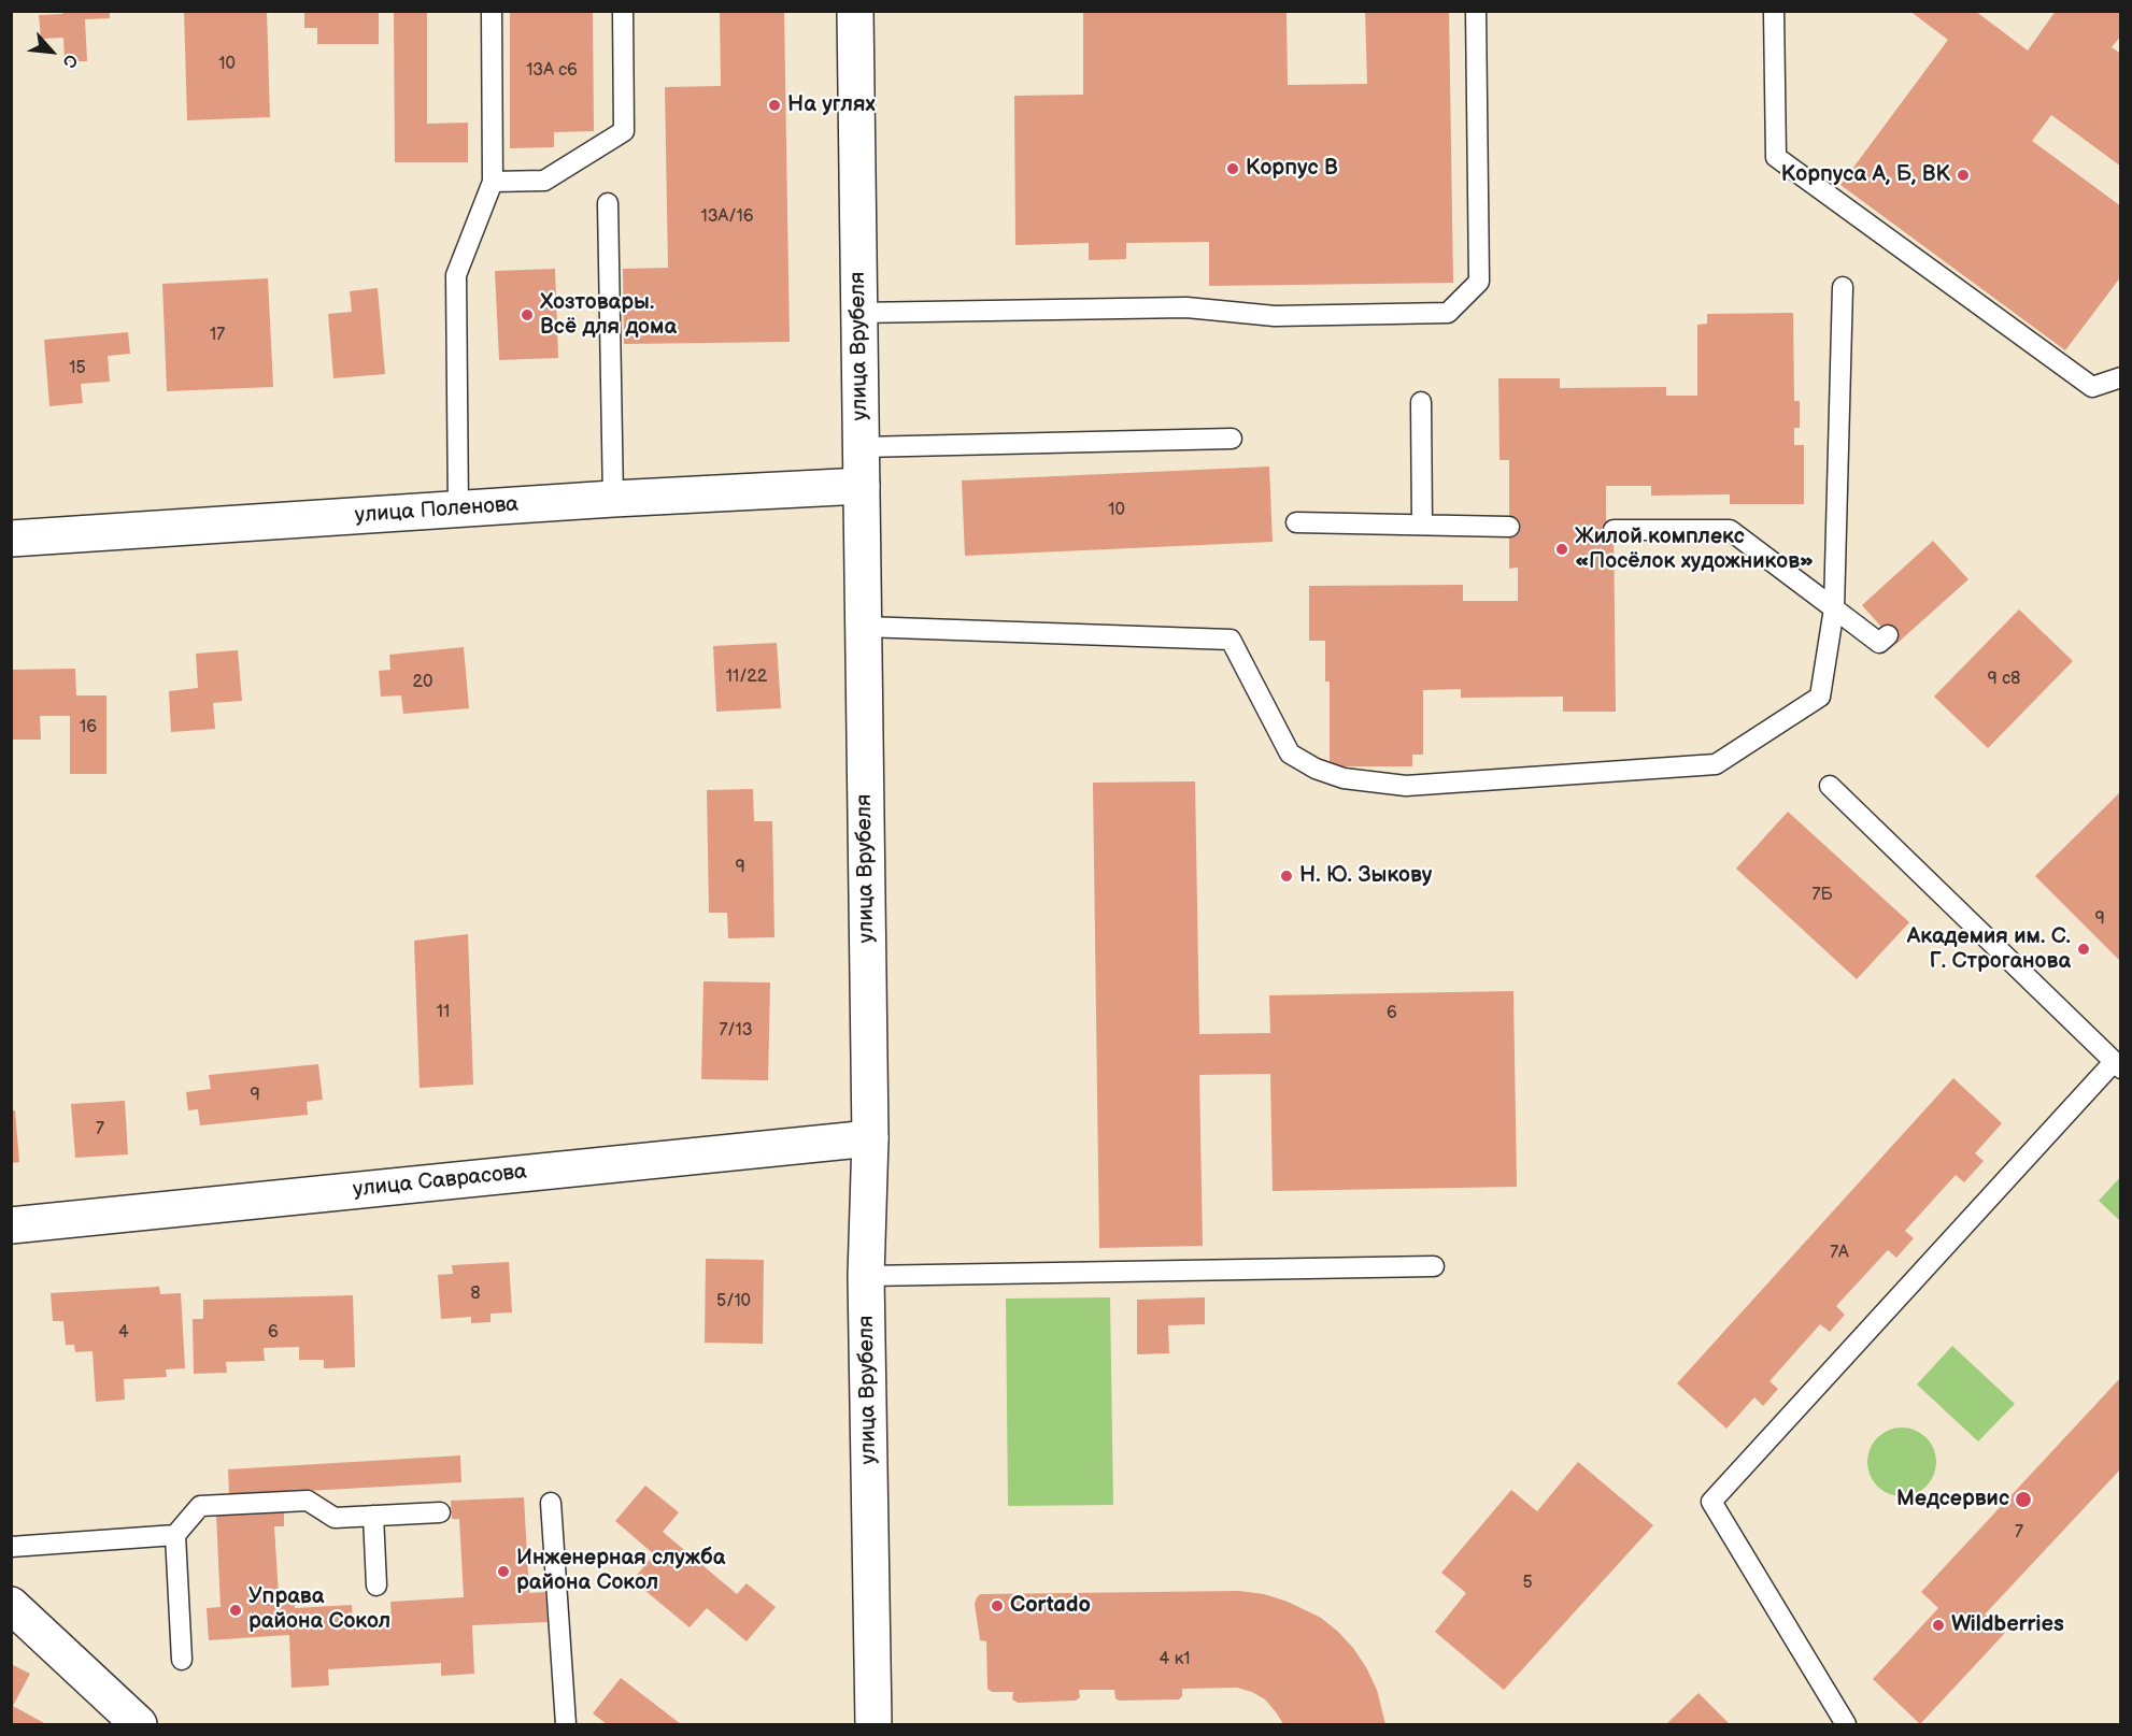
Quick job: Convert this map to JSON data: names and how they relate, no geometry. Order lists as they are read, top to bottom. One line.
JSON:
{"streets":{"street":["улица Врубеля","улица Поленова","улица Саврасова"]},"crossings":[["улица Врубеля","улица Поленова"],["улица Врубеля","улица Саврасова"]],"places":["На углях","Корпус В","Корпуса А, Б, ВК","Хозтовары. Всё для дома","Жилой комплекс «Посёлок художников»","Н. Ю. Зыкову","Академия им. С. Г. Строганова","Медсервис","Инженерная служба района Сокол","Cortado","Управа района Сокол","Wildberries"],"house_numbers":["10","13А с6","13А/16","17","15","10","11/22","9 с8","20","16","9","7Б","9","11","6","7/13","9","7","7А","8","5/10","4","6","7","5","4 к1"],"north":"bottom right"}
